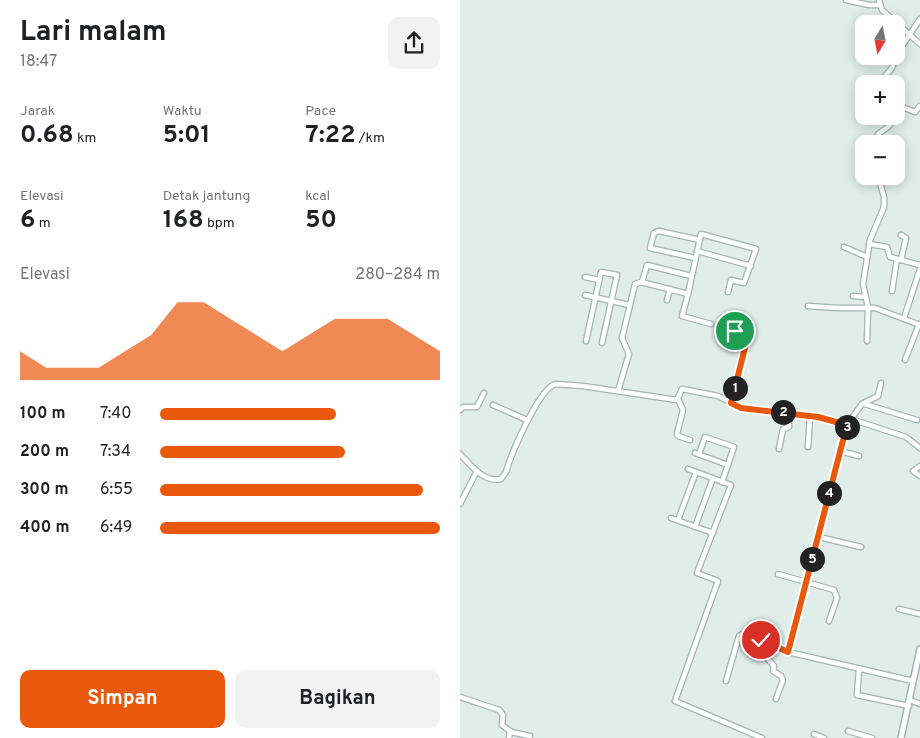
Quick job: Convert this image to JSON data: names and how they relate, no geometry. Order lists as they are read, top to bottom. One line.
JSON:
{"north":"bottom","page":{"heading":["Lari malam","18:47"],"map_buttons":["+","−"],"stats":[["Jarak","0.68 km"],["Waktu","5:01"],["Pace","7:22 /km"],["Elevasi","6 m"],["Detak jantung","168 bpm"],["kcal","50"]],"chart":["Elevasi","280–284 m"],"pins":["1","2","3","4","5"],"list":[{"name":"100 m","note":"7:40"},{"name":"200 m","note":"7:34"},{"name":"300 m","note":"6:55"},{"name":"400 m","note":"6:49"}],"buttons":["Simpan","Bagikan"]}}
